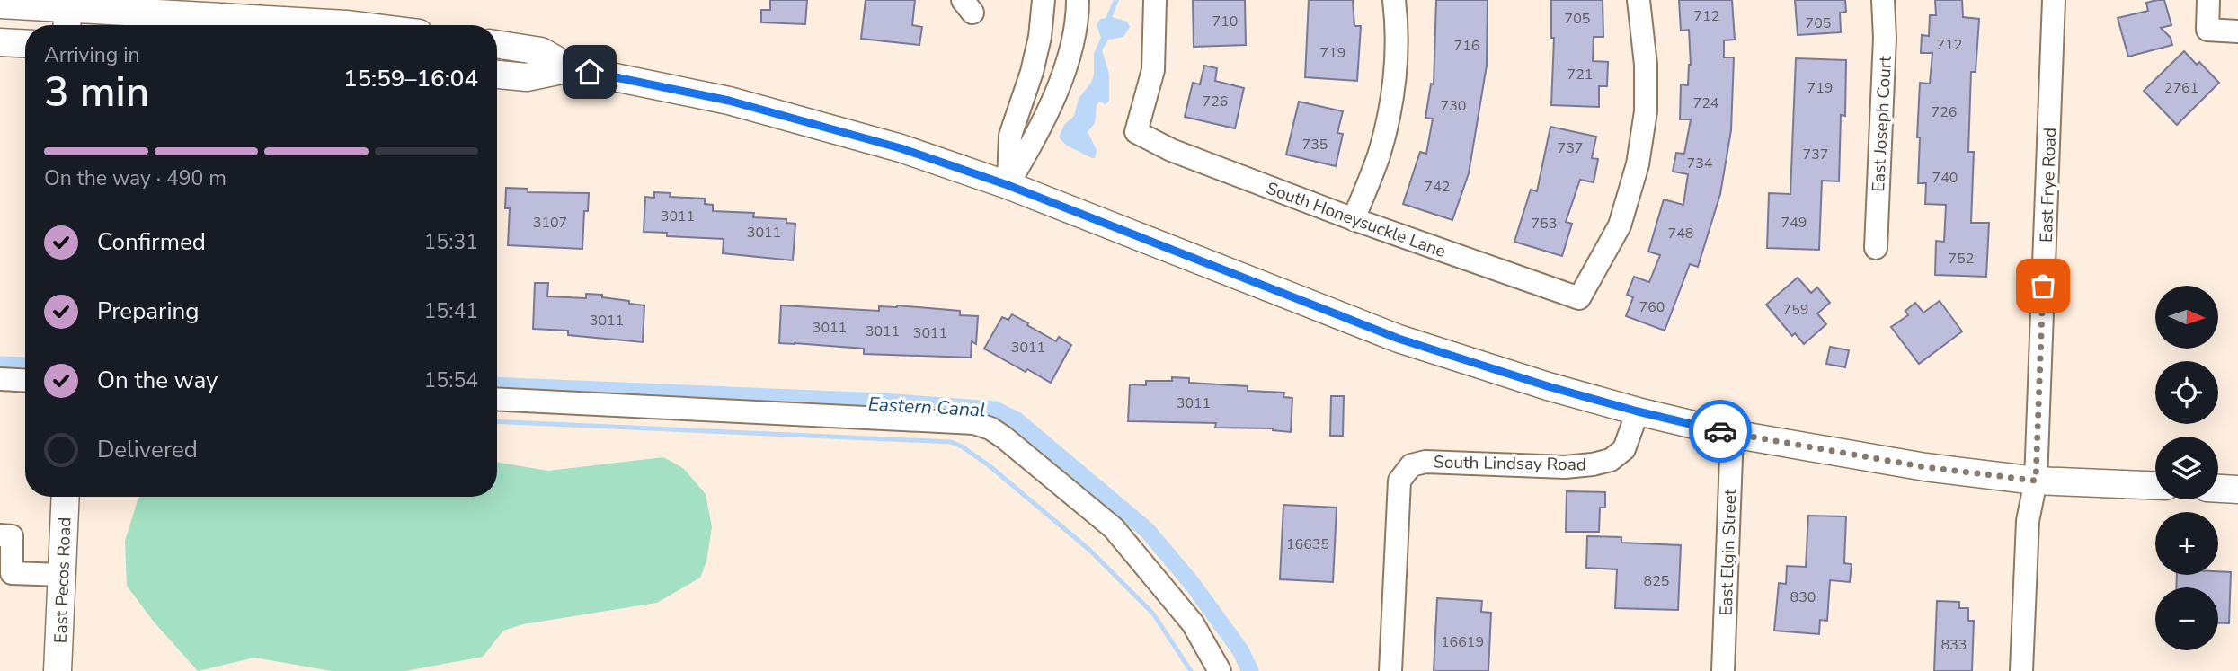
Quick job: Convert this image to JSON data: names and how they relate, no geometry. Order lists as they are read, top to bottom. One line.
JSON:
{"streets":{"main road":["East Pecos Road"],"street":["East Joseph Court","East Frye Road","South Honeysuckle Lane","South Lindsay Road","East Elgin Street"]},"water":["Eastern Canal"],"house_numbers":["712","705","710","705","712","716","719","721","719","2761","726","724","730","726","735","737","737","734","740","742","3011","3107","749","753","3011","748","752","760","759","3011","3011","3011","3011","3011","3011","16635","825","830","16619","833"],"north":"right","page":{"heading":["3 min","Arriving in","15:59–16:04"],"bar":"On the way · 490 m","list":[["Confirmed","15:31"],["Preparing","15:41"],["On the way","15:54"],"Delivered"],"map_buttons":["+","−"]}}
